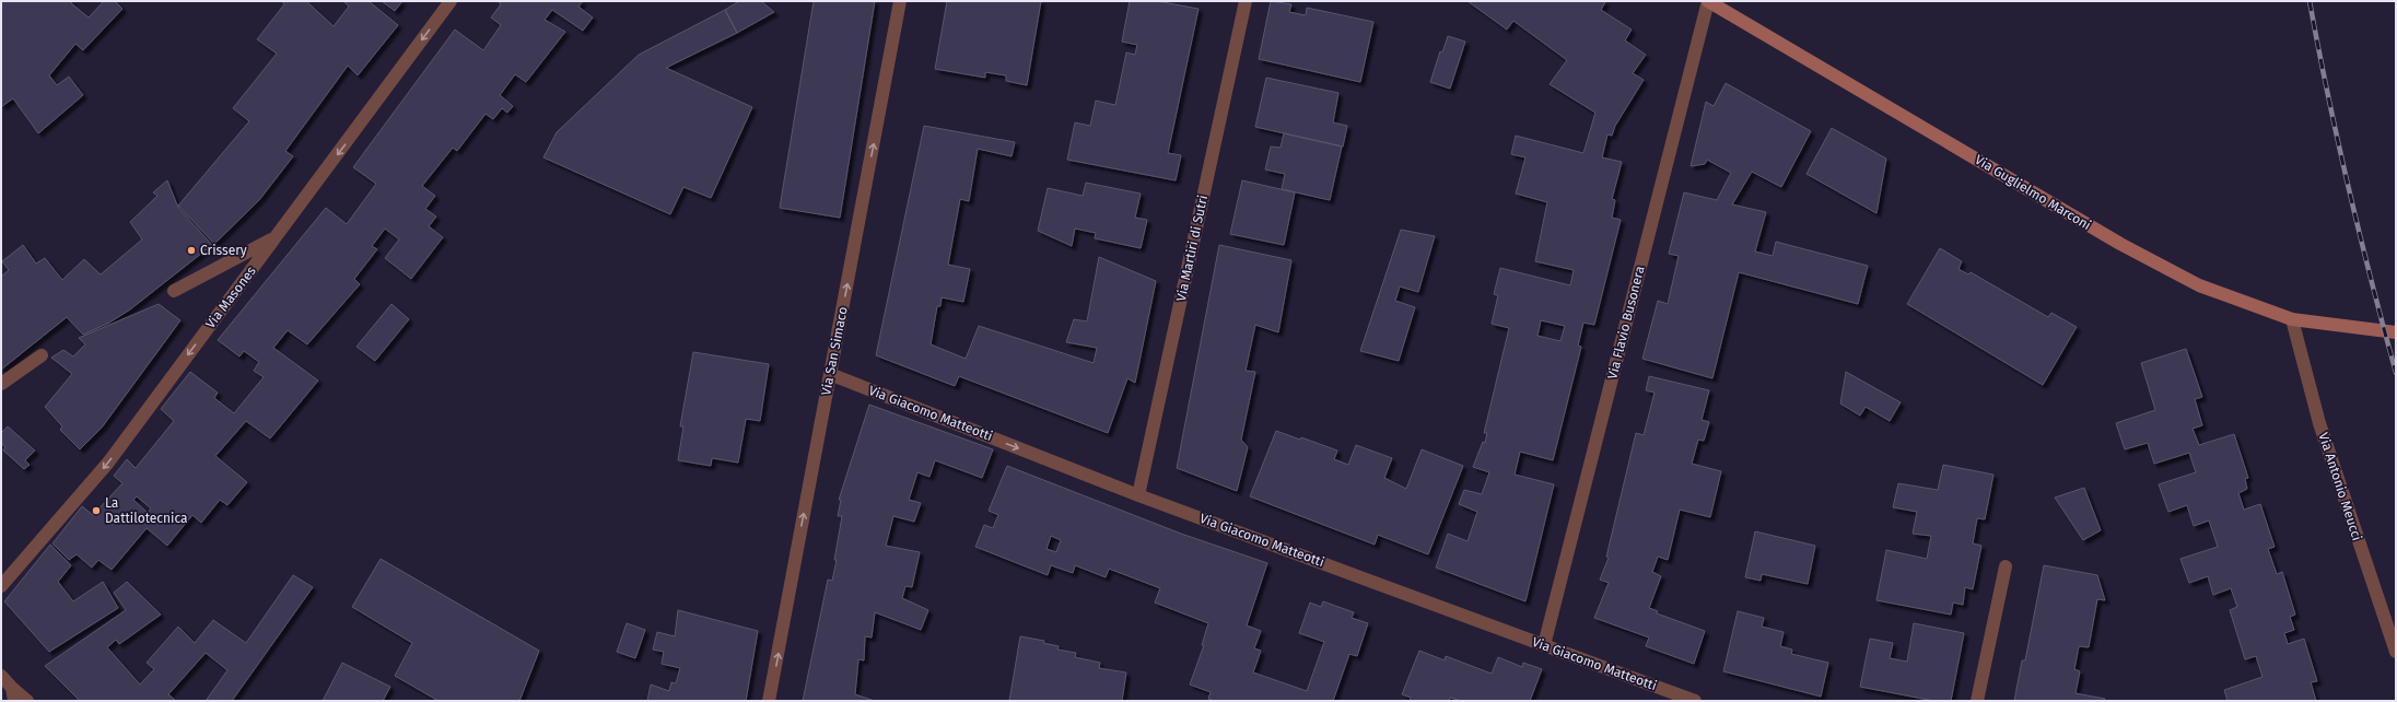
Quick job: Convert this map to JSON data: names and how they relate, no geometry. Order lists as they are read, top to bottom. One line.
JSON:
{"streets":{"main road":["Via Guglielmo Marconi"],"street":["Via Martiri di Sutri","Via Masones","Via Flavio Busonera","Via San Simaco","Via Giacomo Matteotti","Via Antonio Meucci"]},"crossings":[["Via Guglielmo Marconi","Via Flavio Busonera"],["Via Guglielmo Marconi","Via Antonio Meucci"],["Via Martiri di Sutri","Via Giacomo Matteotti"],["Via Flavio Busonera","Via Giacomo Matteotti"],["Via San Simaco","Via Giacomo Matteotti"]],"one_way":["Via Masones","Via San Simaco","Via Giacomo Matteotti"],"places":["Crissery","La Dattilotecnica"]}
